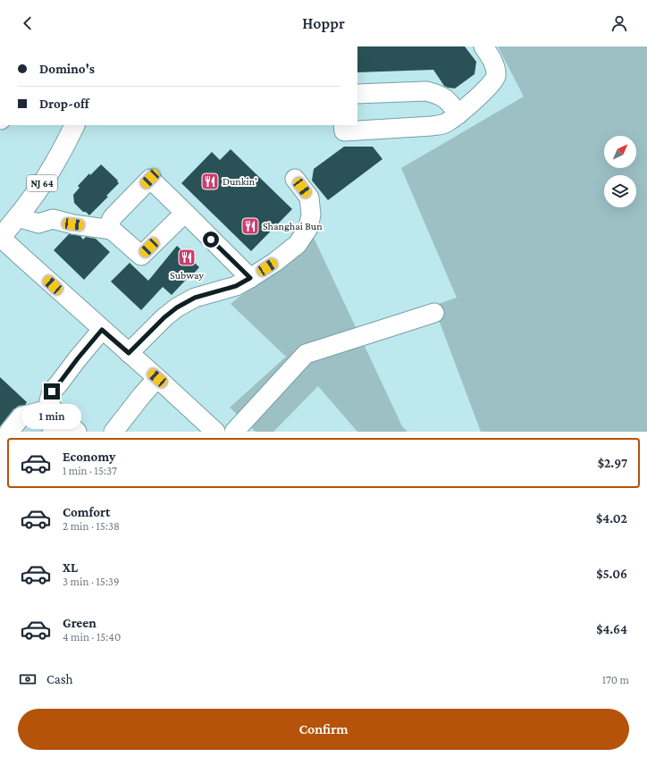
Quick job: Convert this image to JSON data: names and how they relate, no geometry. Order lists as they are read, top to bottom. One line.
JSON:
{"streets":{"main road":["NJ 64"]},"places":{"restaurant":["Dunkin'","Shanghai Bun","Subway"]},"north":"top right","page":{"header":"Hoppr","banner":["Domino's","Drop-off"],"bubble":"1 min","list":[{"name":"Economy","note":"1 min · 15:37","value":"$2.97"},{"name":"Comfort","note":"2 min · 15:38","value":"$4.02"},{"name":"XL","note":"3 min · 15:39","value":"$5.06"},{"name":"Green","note":"4 min · 15:40","value":"$4.64"}],"pay":["Cash","170 m"],"buttons":"Confirm"}}
